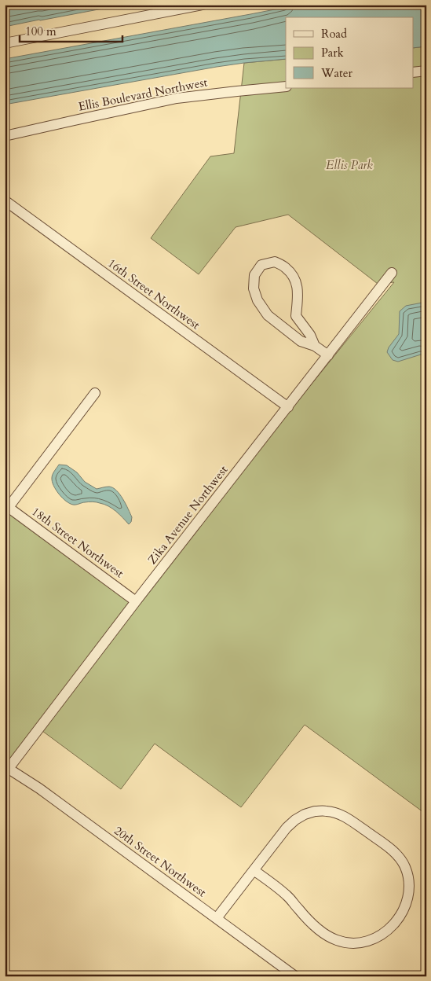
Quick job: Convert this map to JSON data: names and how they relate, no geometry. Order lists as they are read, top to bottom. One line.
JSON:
{"streets":{"street":["Ellis Boulevard Northwest","16th Street Northwest","Zika Avenue Northwest","18th Street Northwest","20th Street Northwest"]},"crossings":[["16th Street Northwest","Zika Avenue Northwest"],["Zika Avenue Northwest","18th Street Northwest"],["Zika Avenue Northwest","20th Street Northwest"]],"parks":["Ellis Park"],"legend":["Road","Park","Water"],"scale_bar":"100 m"}
